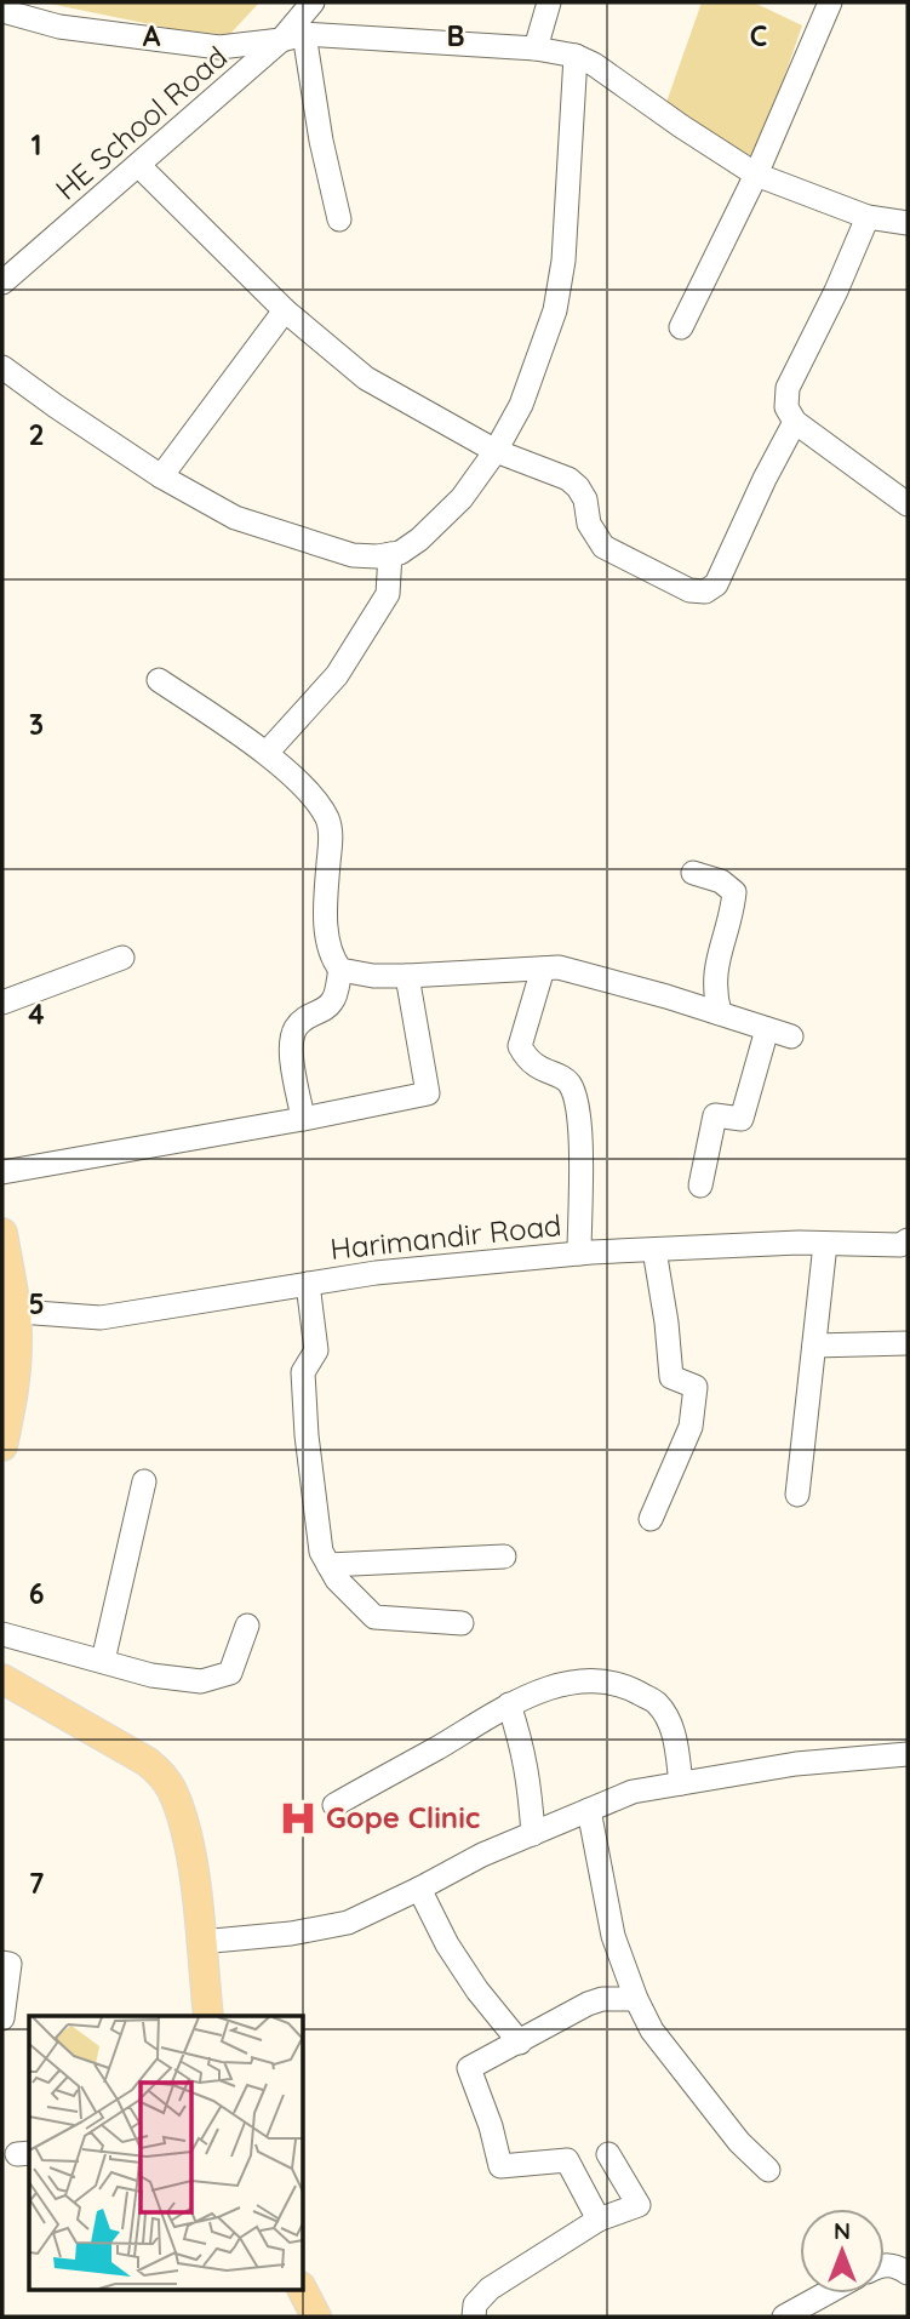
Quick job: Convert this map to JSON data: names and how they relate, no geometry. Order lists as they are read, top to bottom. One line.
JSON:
{"streets":{"street":["HE School Road","Harimandir Road"]},"places":{"hospital":["Gope Clinic"]},"north":"top","grid":{"columns":["A","B","C"],"rows":["1","2","3","4","5","6","7"]}}
